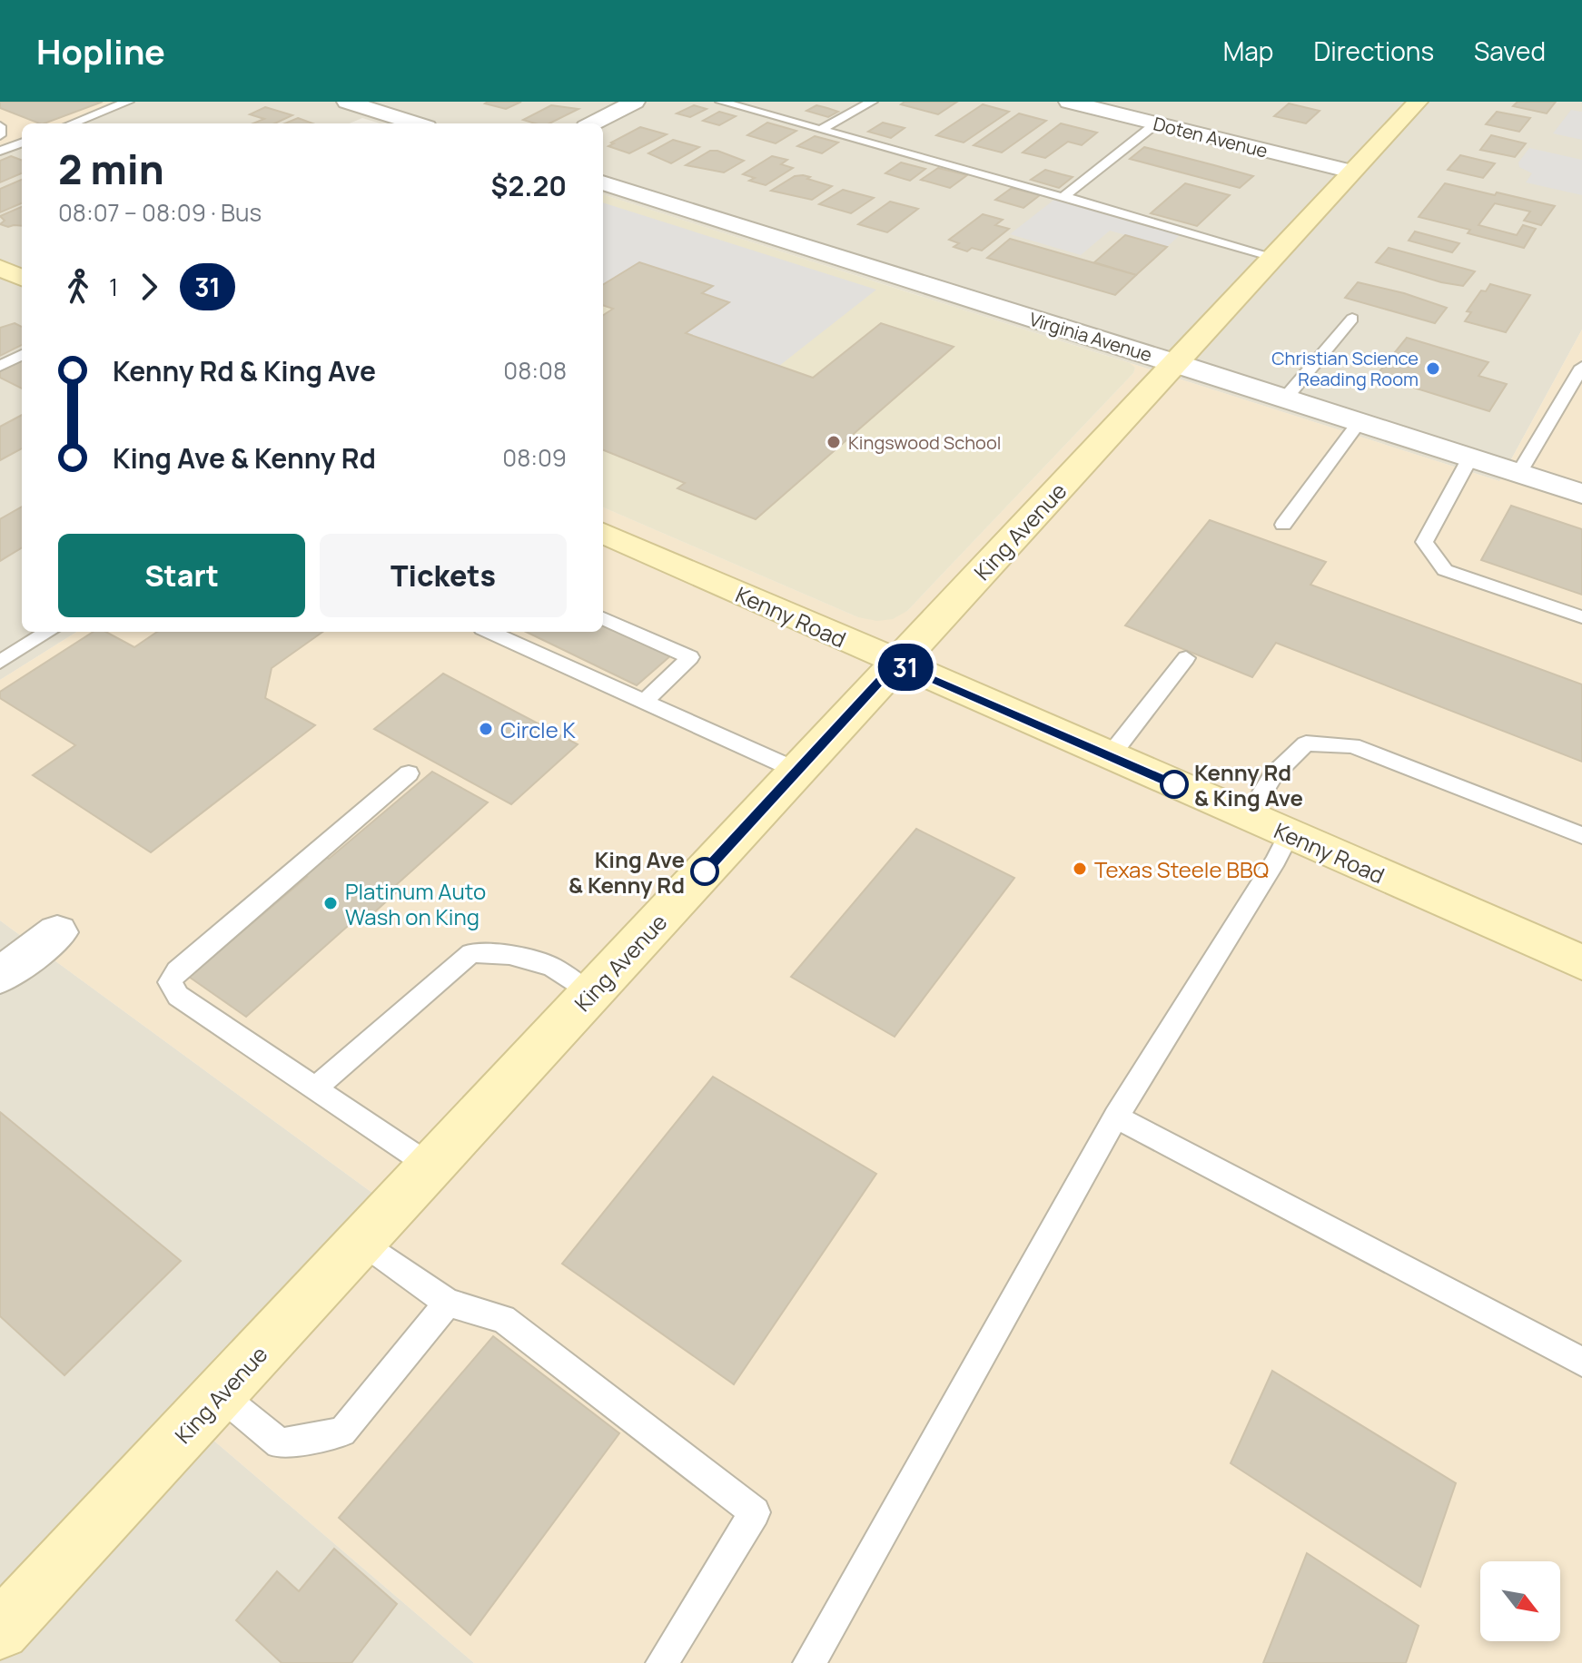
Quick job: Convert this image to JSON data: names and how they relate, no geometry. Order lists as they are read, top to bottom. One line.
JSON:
{"streets":{"street":["Doten Avenue","Virginia Avenue","King Avenue","Kenny Road"]},"crossings":[["Doten Avenue","King Avenue"],["Virginia Avenue","King Avenue"],["King Avenue","Kenny Road"]],"places":["Christian Science Reading Room","Kingswood School","Circle K","Kenny Rd & King Ave","Texas Steele BBQ","King Ave & Kenny Rd","Platinum Auto Wash on King"],"lines":["bus line 31"],"north":"bottom right","page":{"header":"Hopline","nav":["Map","Directions","Saved"],"on_map":"31","heading":["2 min","08:07 – 08:09 · Bus","$2.20"],"legs":["1","31"],"list":[{"name":"Kenny Rd & King Ave","value":"08:08"},{"name":"King Ave & Kenny Rd","value":"08:09"}],"buttons":["Start","Tickets"]}}
